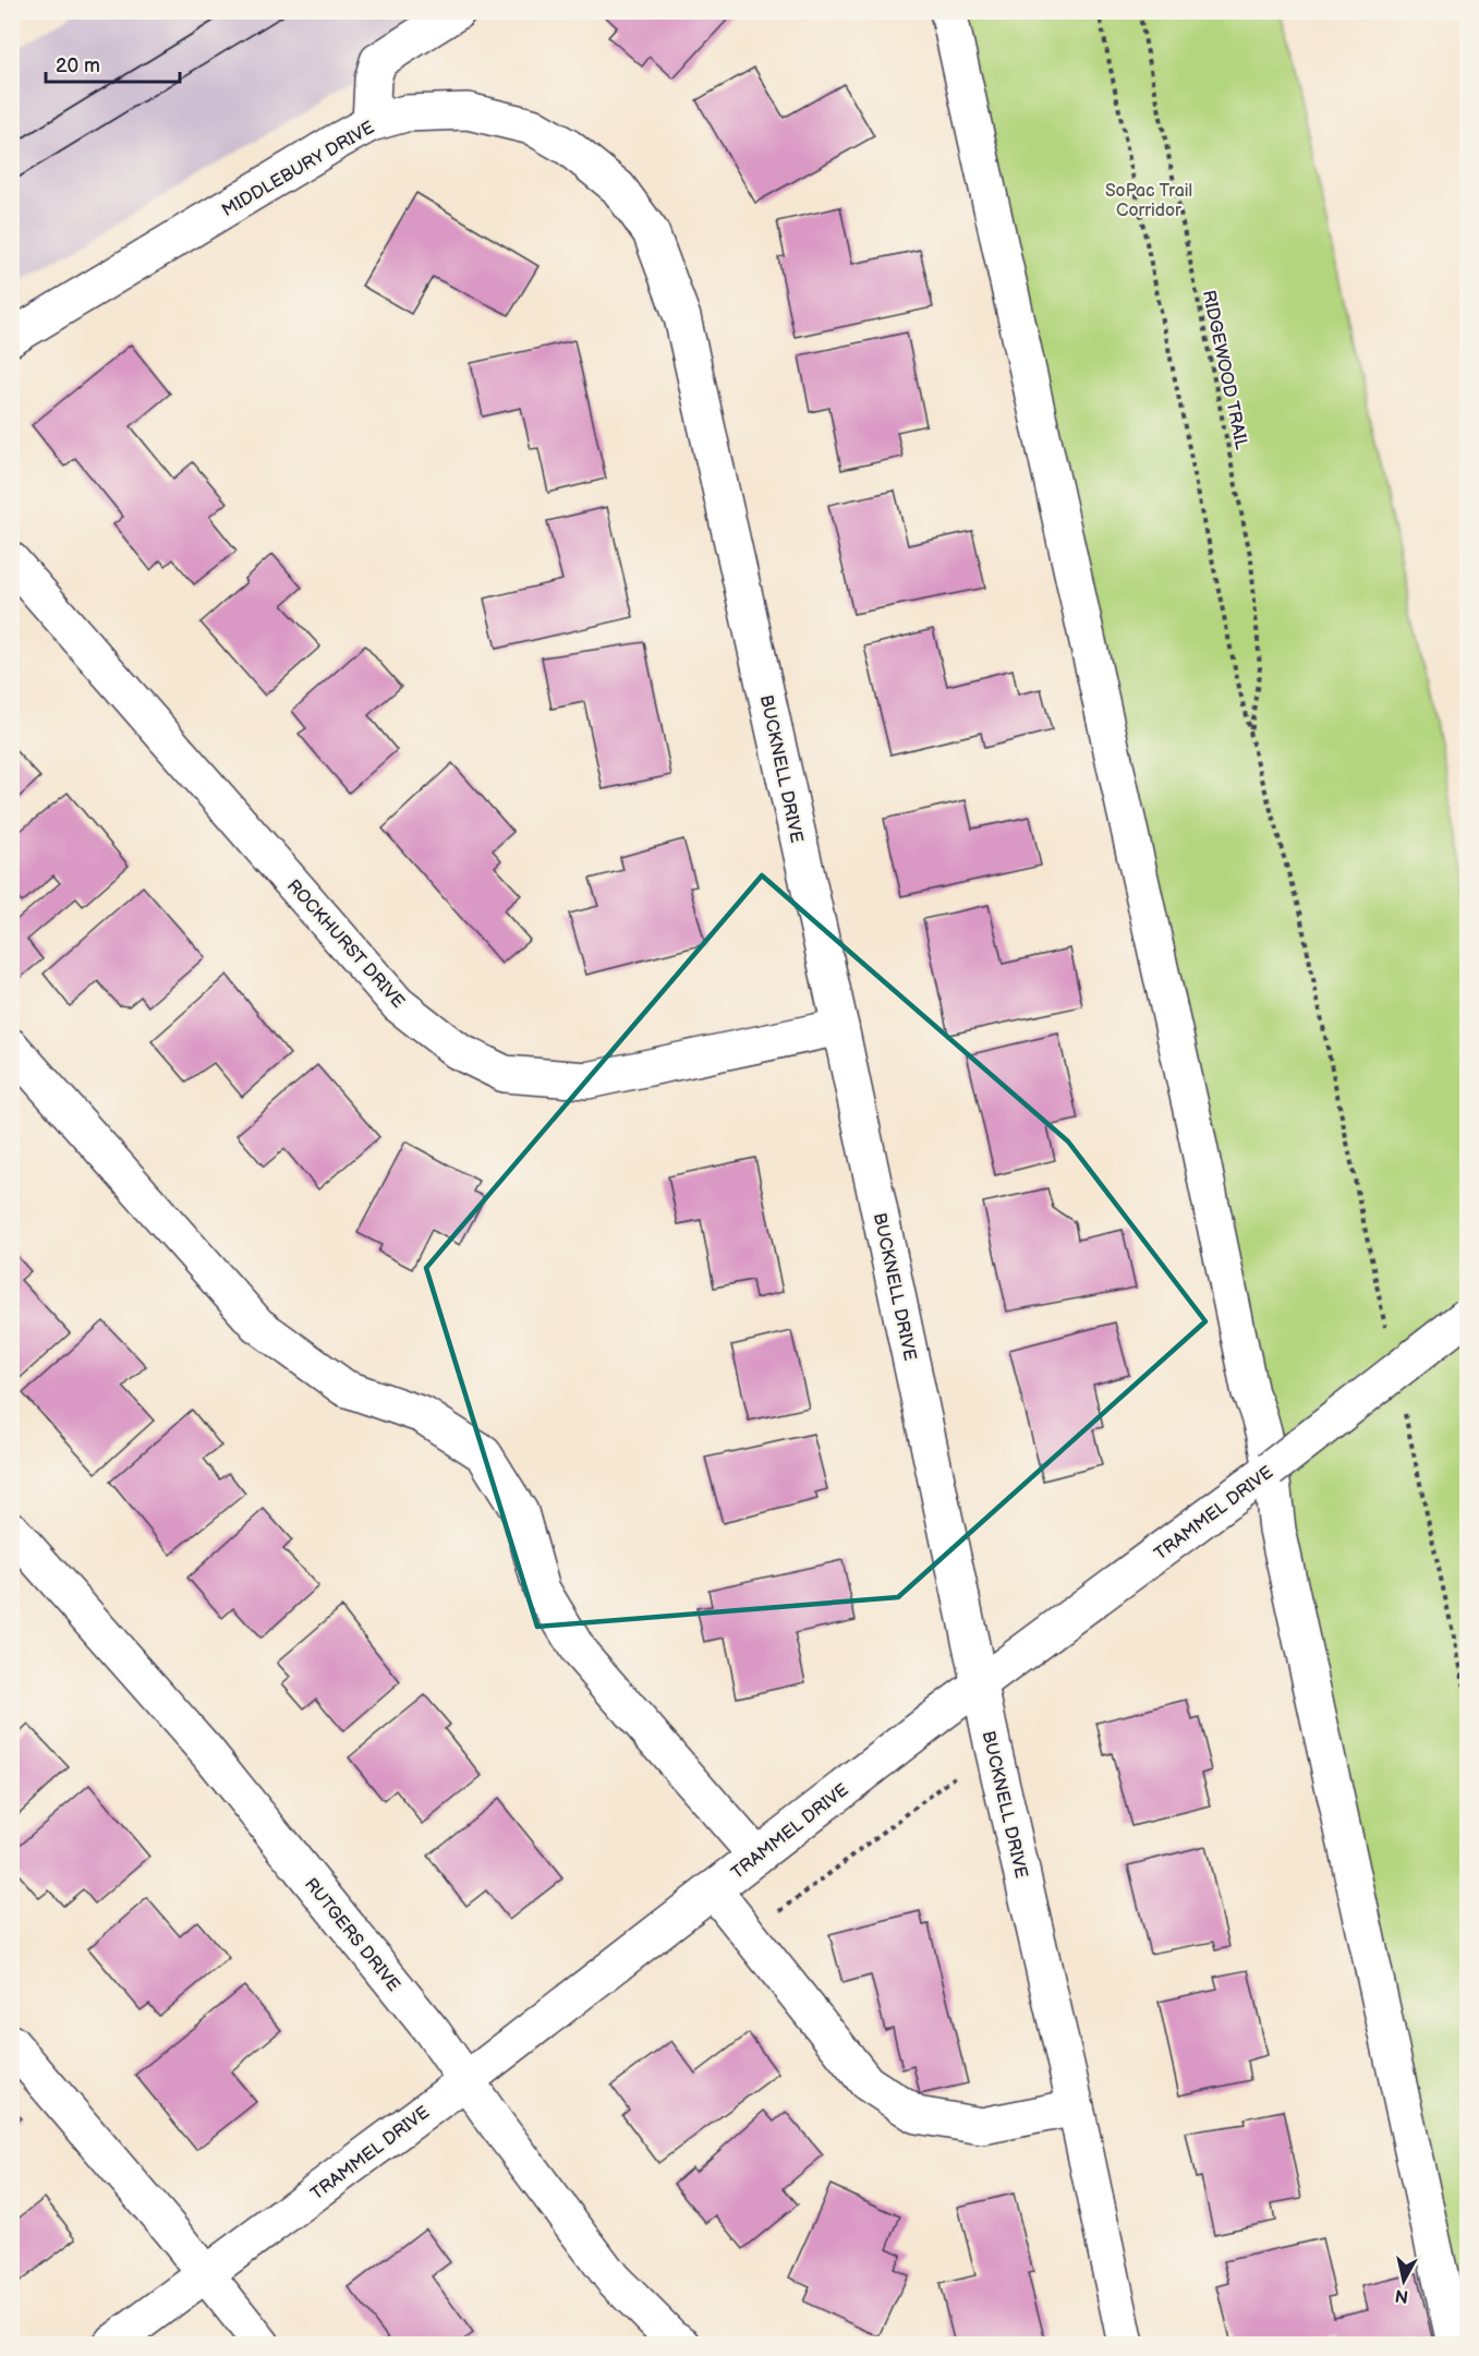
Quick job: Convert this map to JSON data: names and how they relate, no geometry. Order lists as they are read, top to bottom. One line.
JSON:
{"streets":{"street":["MIDDLEBURY DRIVE","BUCKNELL DRIVE","ROCKHURST DRIVE","TRAMMEL DRIVE","RUTGERS DRIVE"],"path":["RIDGEWOOD TRAIL"]},"crossings":[["MIDDLEBURY DRIVE","BUCKNELL DRIVE"],["BUCKNELL DRIVE","ROCKHURST DRIVE"],["BUCKNELL DRIVE","TRAMMEL DRIVE"],["TRAMMEL DRIVE","RUTGERS DRIVE"]],"parks":["SoPac Trail Corridor"],"scale_bar":"20 m","north":"bottom"}
